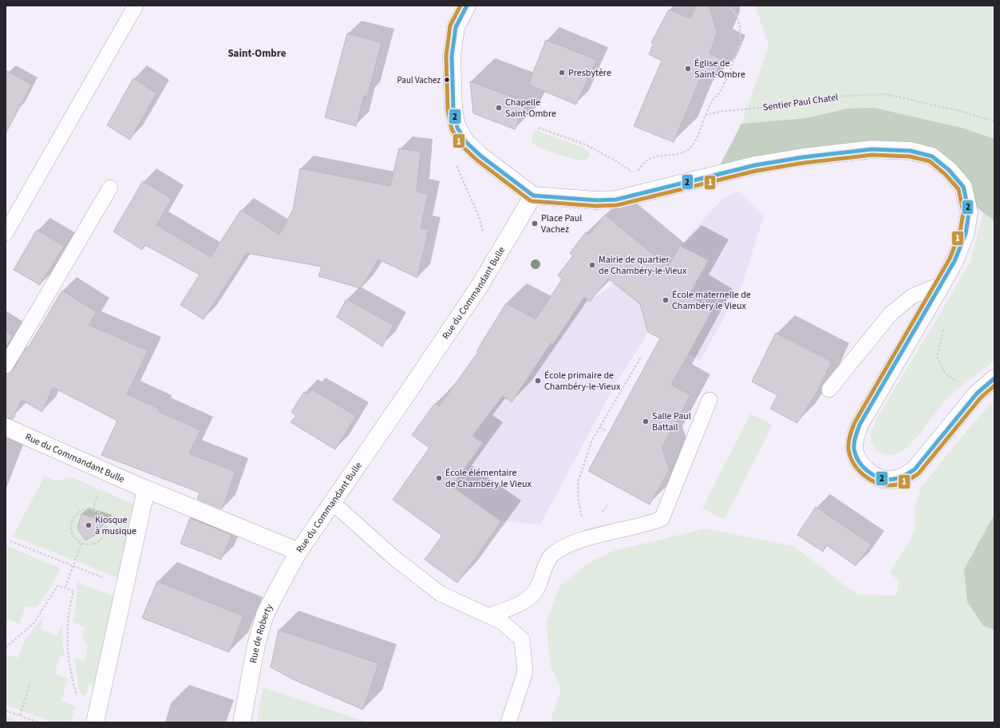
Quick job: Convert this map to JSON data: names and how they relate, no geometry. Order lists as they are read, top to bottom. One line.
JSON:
{"streets":{"street":["Rue du Commandant Bulle","Rue de Roberty"],"path":["Sentier Paul Chatel"]},"crossings":[["Rue du Commandant Bulle","Rue de Roberty"]],"districts":["Saint-Ombre"],"places":["Église de Saint-Ombre","Presbytère","Paul Vachez","Chapelle Saint-Ombre","Place Paul Vachez","Mairie de quartier de Chambéry-le-Vieux","École maternelle de Chambéry le Vieux","École primaire de Chambéry-le-Vieux","Salle Paul Battail","École élémentaire de Chambéry le Vieux","Kiosque à musique"],"lines":["transit line 2","transit line 1"]}
